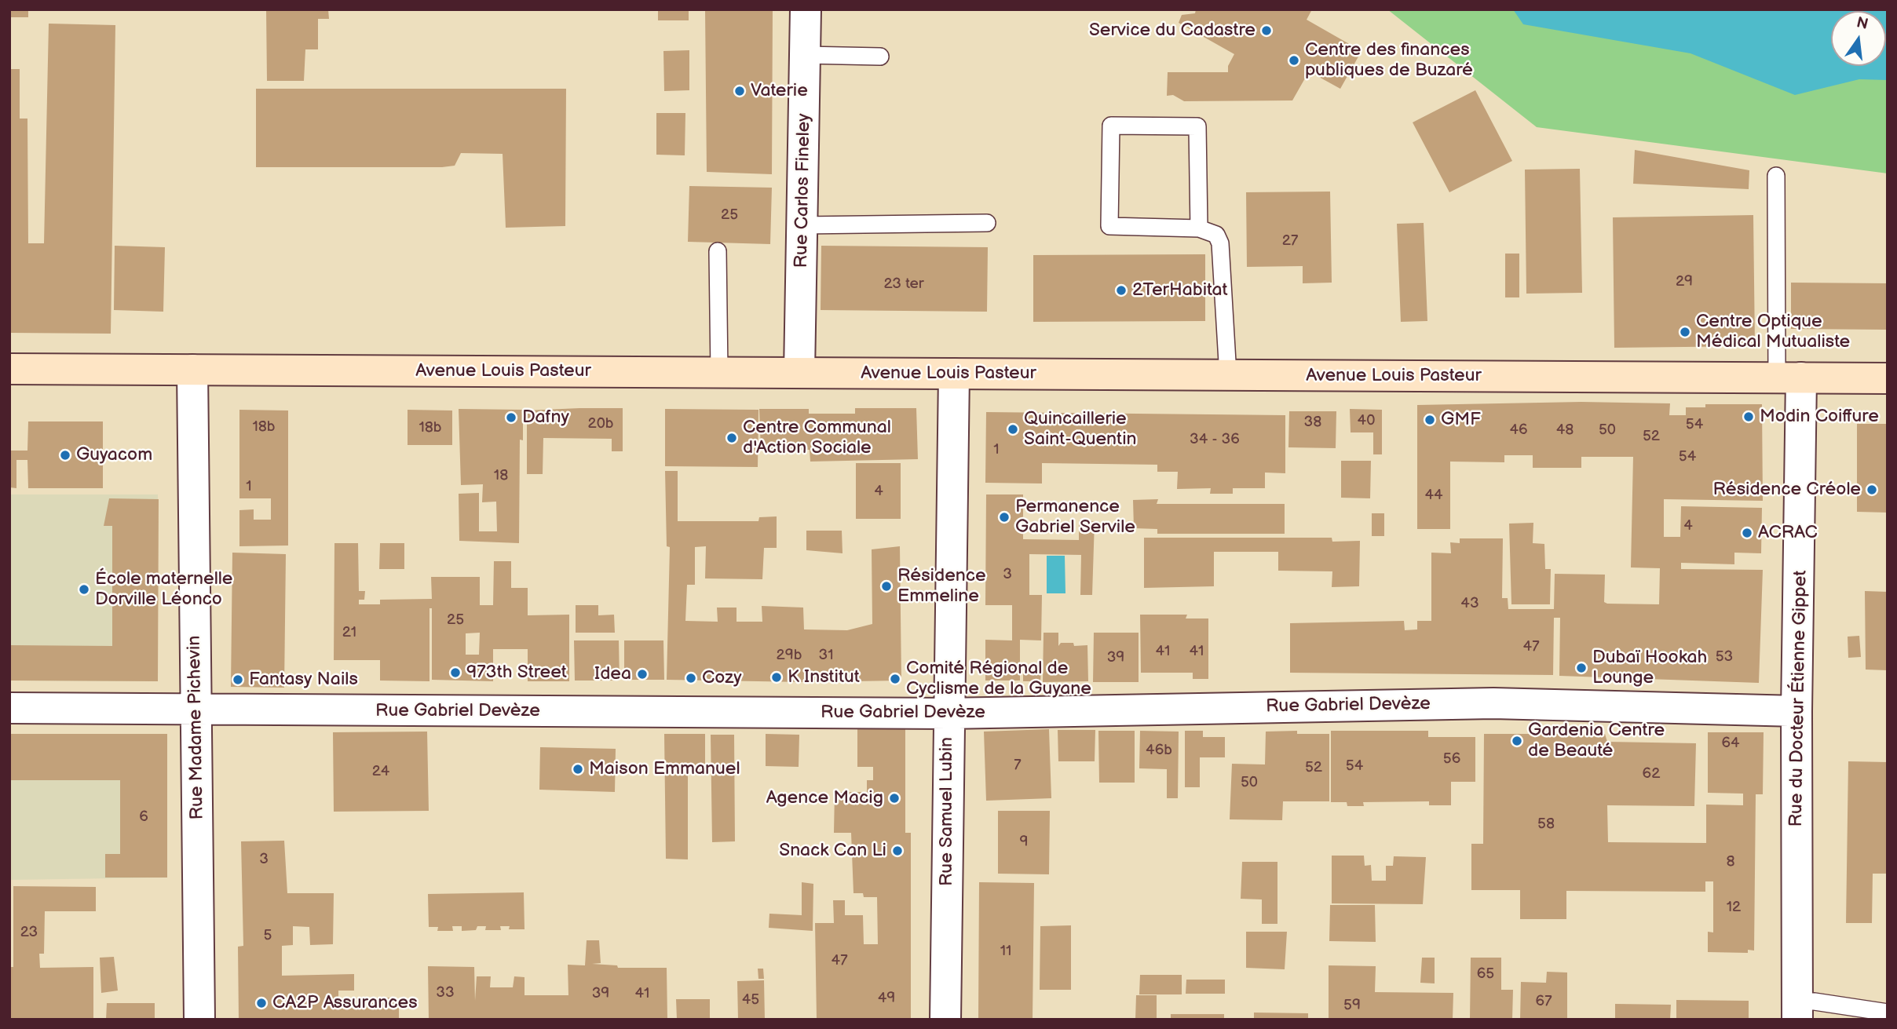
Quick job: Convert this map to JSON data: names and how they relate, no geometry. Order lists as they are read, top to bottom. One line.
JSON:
{"streets":{"street":["Rue Carlos Fineley","Avenue Louis Pasteur","Rue du Docteur Étienne Gippet","Rue Gabriel Devèze","Rue Madame Pichevin","Rue Samuel Lubin"]},"crossings":[["Rue Carlos Fineley","Avenue Louis Pasteur"],["Avenue Louis Pasteur","Rue du Docteur Étienne Gippet"],["Avenue Louis Pasteur","Rue Madame Pichevin"],["Avenue Louis Pasteur","Rue Samuel Lubin"],["Rue du Docteur Étienne Gippet","Rue Gabriel Devèze"],["Rue Gabriel Devèze","Rue Madame Pichevin"],["Rue Gabriel Devèze","Rue Samuel Lubin"]],"places":["Service du Cadastre","Centre des finances publiques de Buzaré","Vaterie","2TerHabitat","Centre Optique Médical Mutualiste","Modin Coiffure","Dafny","GMF","Quincaillerie Saint-Quentin","Centre Communal d'Action Sociale","Guyacom","Résidence Créole","Permanence Gabriel Servile","ACRAC","Résidence Emmeline","École maternelle Dorville Léonco","Dubaï Hookah Lounge","973th Street","Idea","K Institut","Cozy","Comité Régional de Cyclisme de la Guyane","Fantasy Nails","Gardenia Centre de Beauté","Maison Emmanuel","Agence Macig","Snack Can Li","CA2P Assurances"],"house_numbers":["25","27","29","23 ter","40","38","20b","54","18b","18b","46","48","50","52","34 - 36","1","54","18","1","4","44","4","3","43","25","21","47","41","41","29b","31","53","39","64","46b","56","7","54","52","24","62","50","6","58","9","3","8","12","23","5","11","47","65","33","39","41","49","45","67","59"],"north":"top"}
